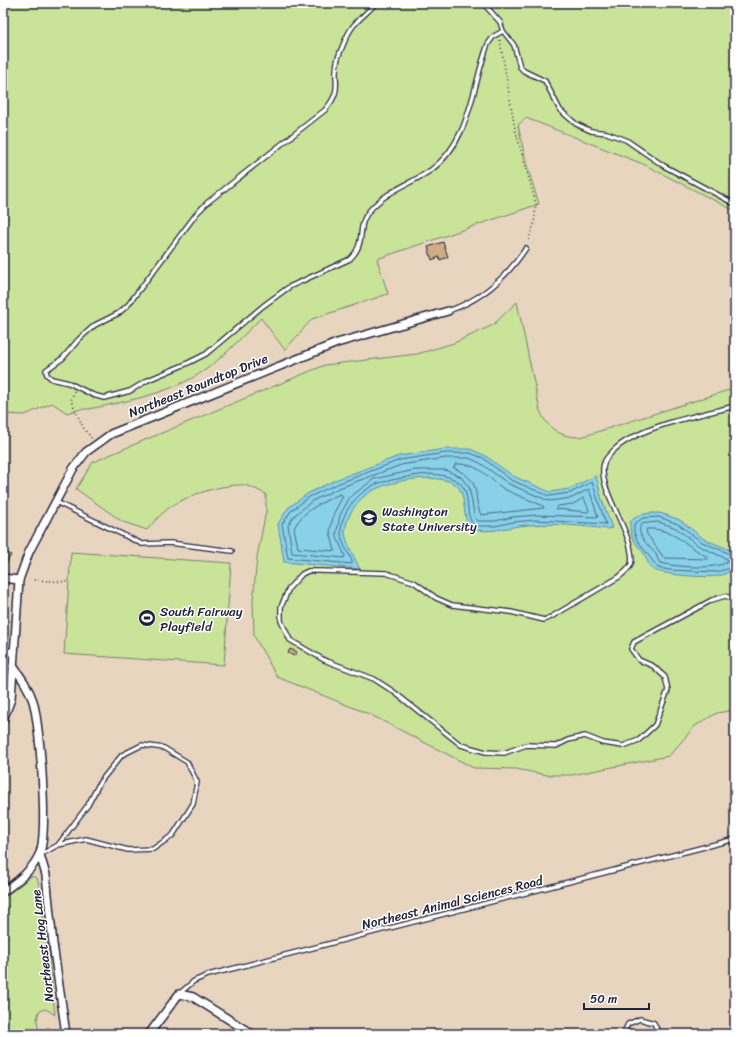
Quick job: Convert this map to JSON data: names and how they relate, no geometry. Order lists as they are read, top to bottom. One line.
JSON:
{"streets":{"street":["Northeast Roundtop Drive","Northeast Hog Lane"],"lane":["Northeast Animal Sciences Road"]},"places":{"school or university":["Washington State University"],"sports":["South Fairway Playfield"]},"scale_bar":"50 m"}
